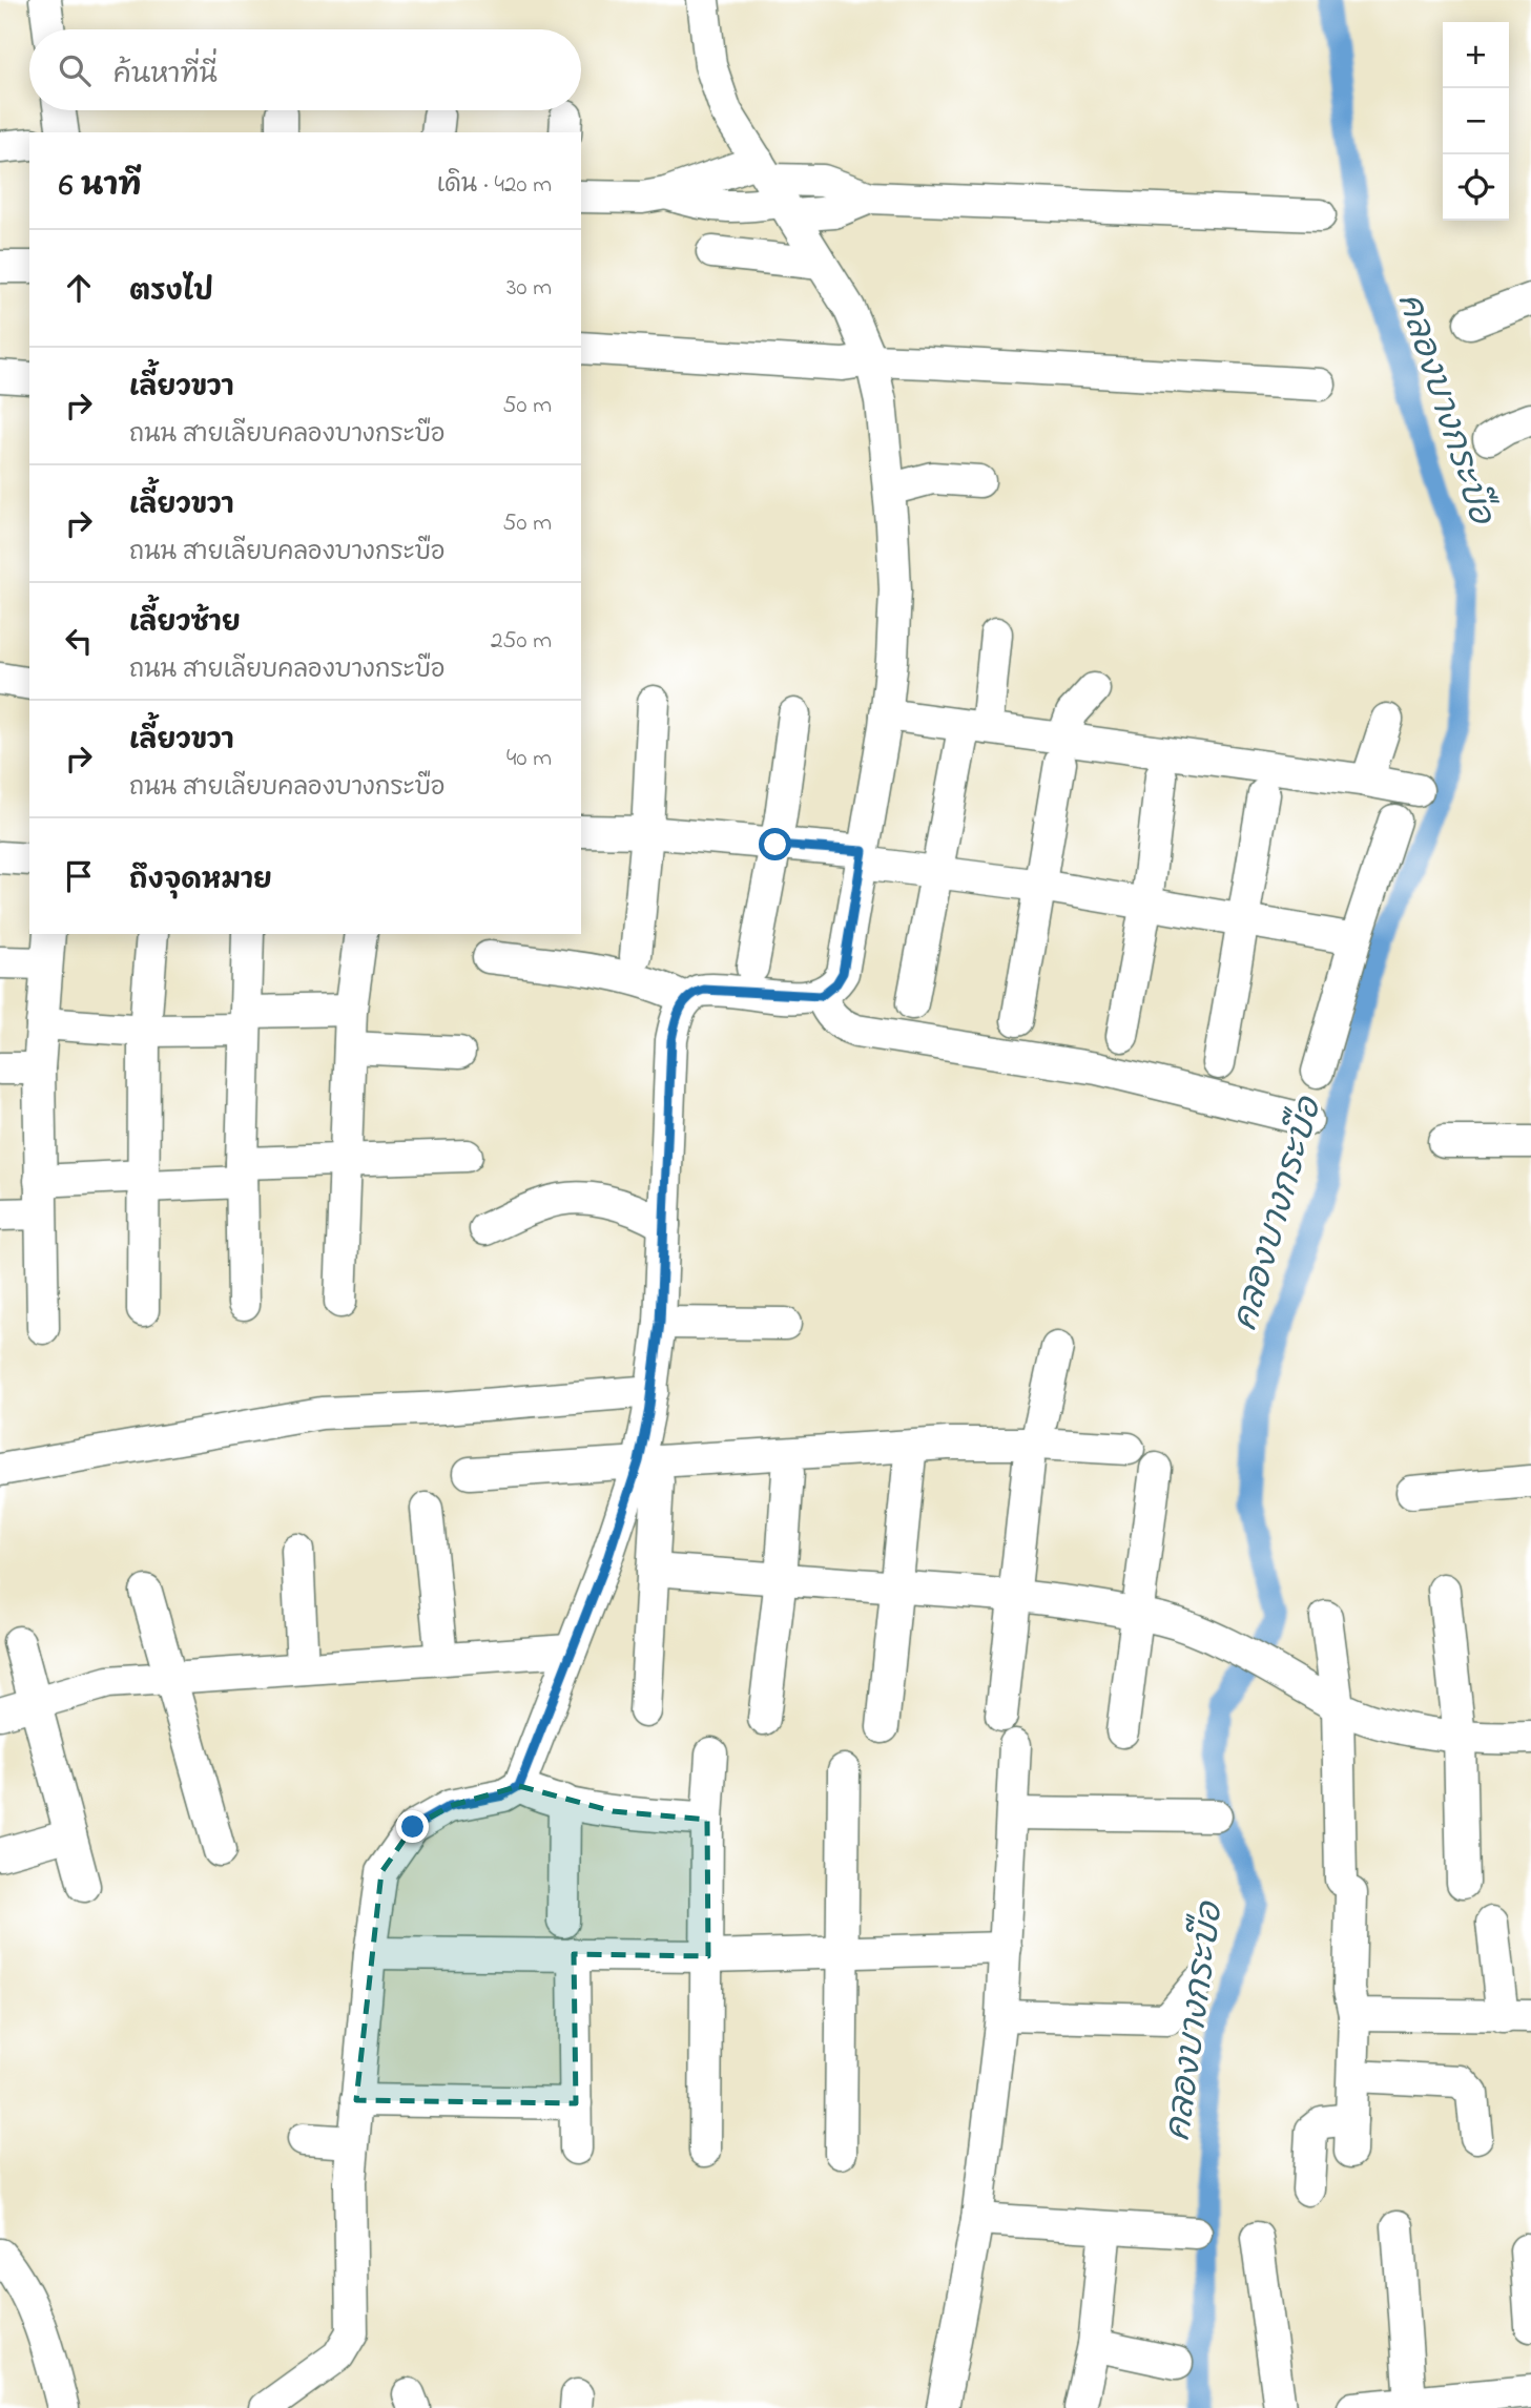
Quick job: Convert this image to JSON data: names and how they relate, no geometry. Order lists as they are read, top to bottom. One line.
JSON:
{"water":["คลองบางกระบือ"],"page":{"map_buttons":["+","−"],"search":"ค้นหาที่นี่","heading":["6 นาที","เดิน · 420 m"],"list":[["ตรงไป","30 m"],["เลี้ยวขวา","ถนน สายเลียบคลองบางกระบือ","50 m"],["เลี้ยวขวา","ถนน สายเลียบคลองบางกระบือ","50 m"],["เลี้ยวซ้าย","ถนน สายเลียบคลองบางกระบือ","250 m"],["เลี้ยวขวา","ถนน สายเลียบคลองบางกระบือ","40 m"],"ถึงจุดหมาย"]}}
